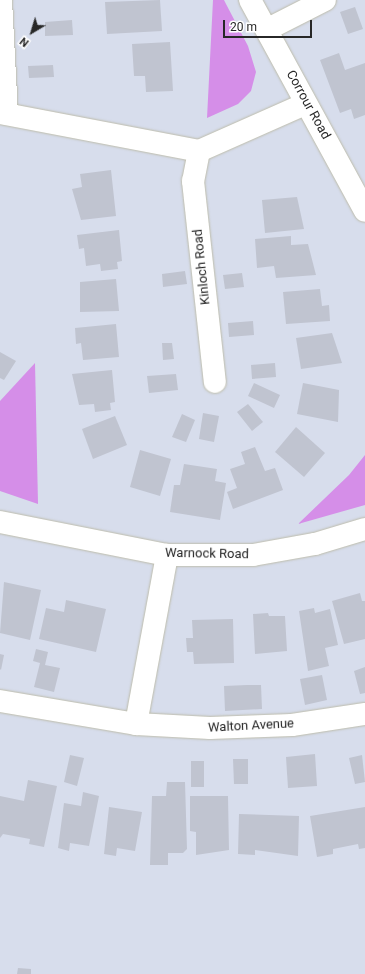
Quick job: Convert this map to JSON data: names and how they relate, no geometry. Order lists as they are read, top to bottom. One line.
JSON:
{"streets":{"street":["Corrour Road","Kinloch Road","Warnock Road","Walton Avenue"]},"scale_bar":"20 m","north":"bottom left"}
